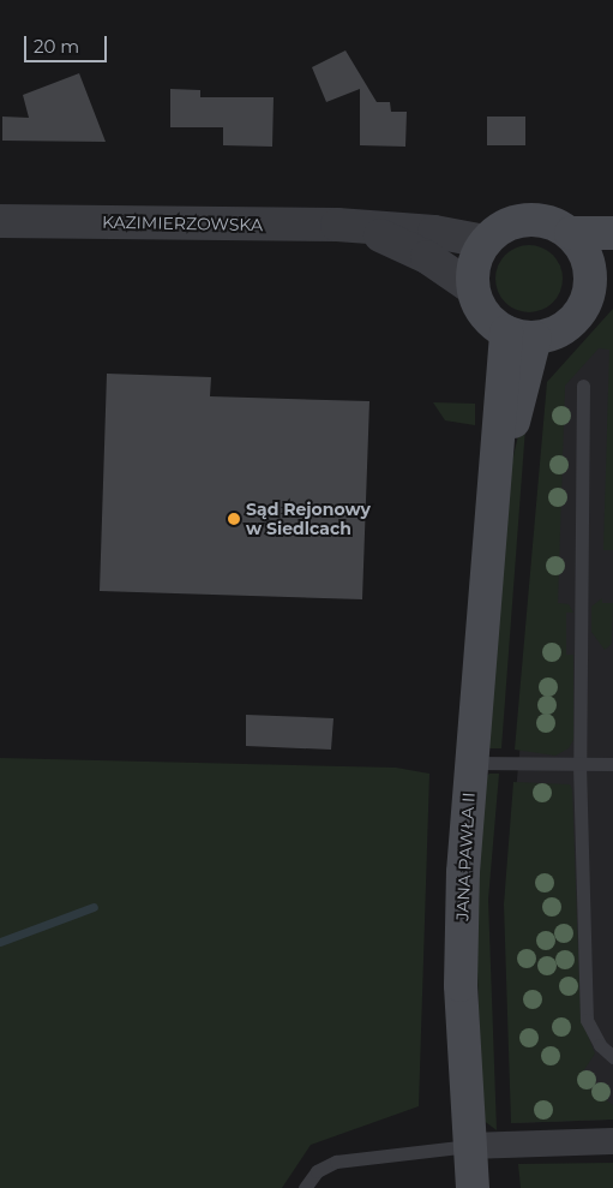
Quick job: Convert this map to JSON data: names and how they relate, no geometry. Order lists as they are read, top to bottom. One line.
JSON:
{"streets":{"main road":["JANA PAWŁA II"],"street":["KAZIMIERZOWSKA"]},"crossings":[["KAZIMIERZOWSKA","JANA PAWŁA II"]],"places":["Sąd Rejonowy w Siedlcach"],"scale_bar":"20 m"}
